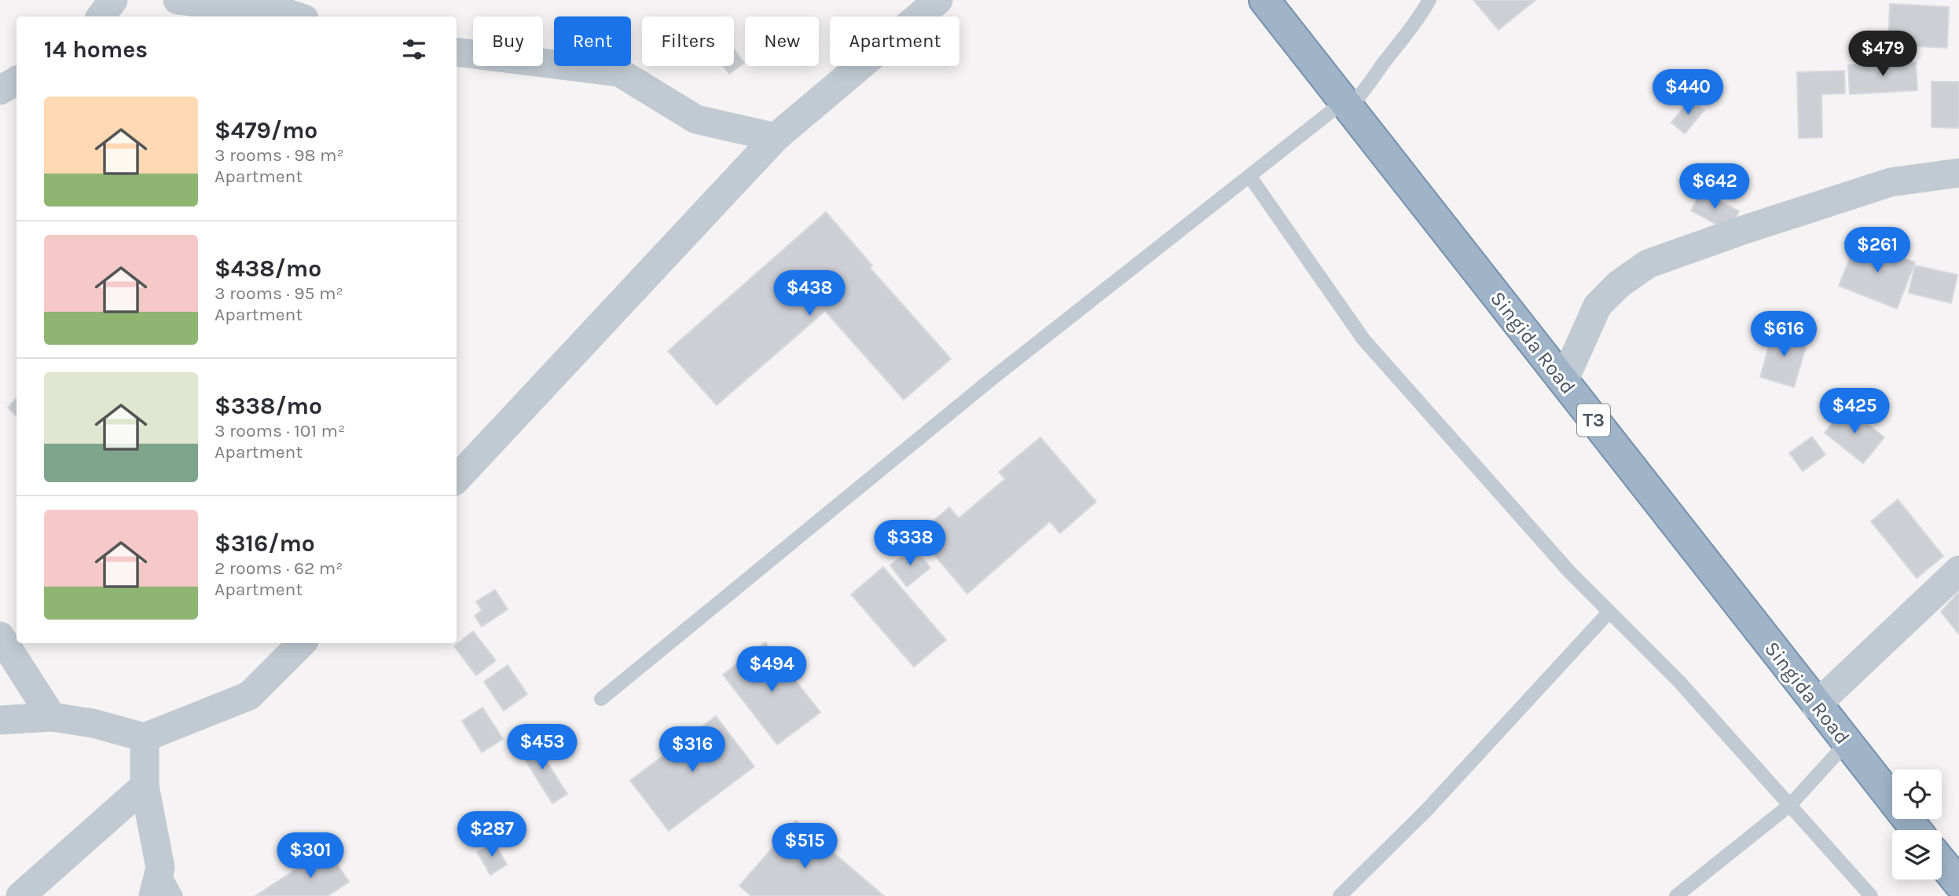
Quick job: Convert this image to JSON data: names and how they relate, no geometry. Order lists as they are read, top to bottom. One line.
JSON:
{"streets":{"highway":["Singida Road","T3"]},"page":{"chip":["Buy","Rent","Filters","New","Apartment"],"heading":"14 homes","price":["$479","$440","$642","$261","$438","$616","$425","$338","$494","$453","$316","$287","$515","$301"],"list":[{"name":"$479/mo","note":"3 rooms · 98 m² · Apartment"},{"name":"$438/mo","note":"3 rooms · 95 m² · Apartment"},{"name":"$338/mo","note":"3 rooms · 101 m² · Apartment"},{"name":"$316/mo","note":"2 rooms · 62 m² · Apartment"}]}}
